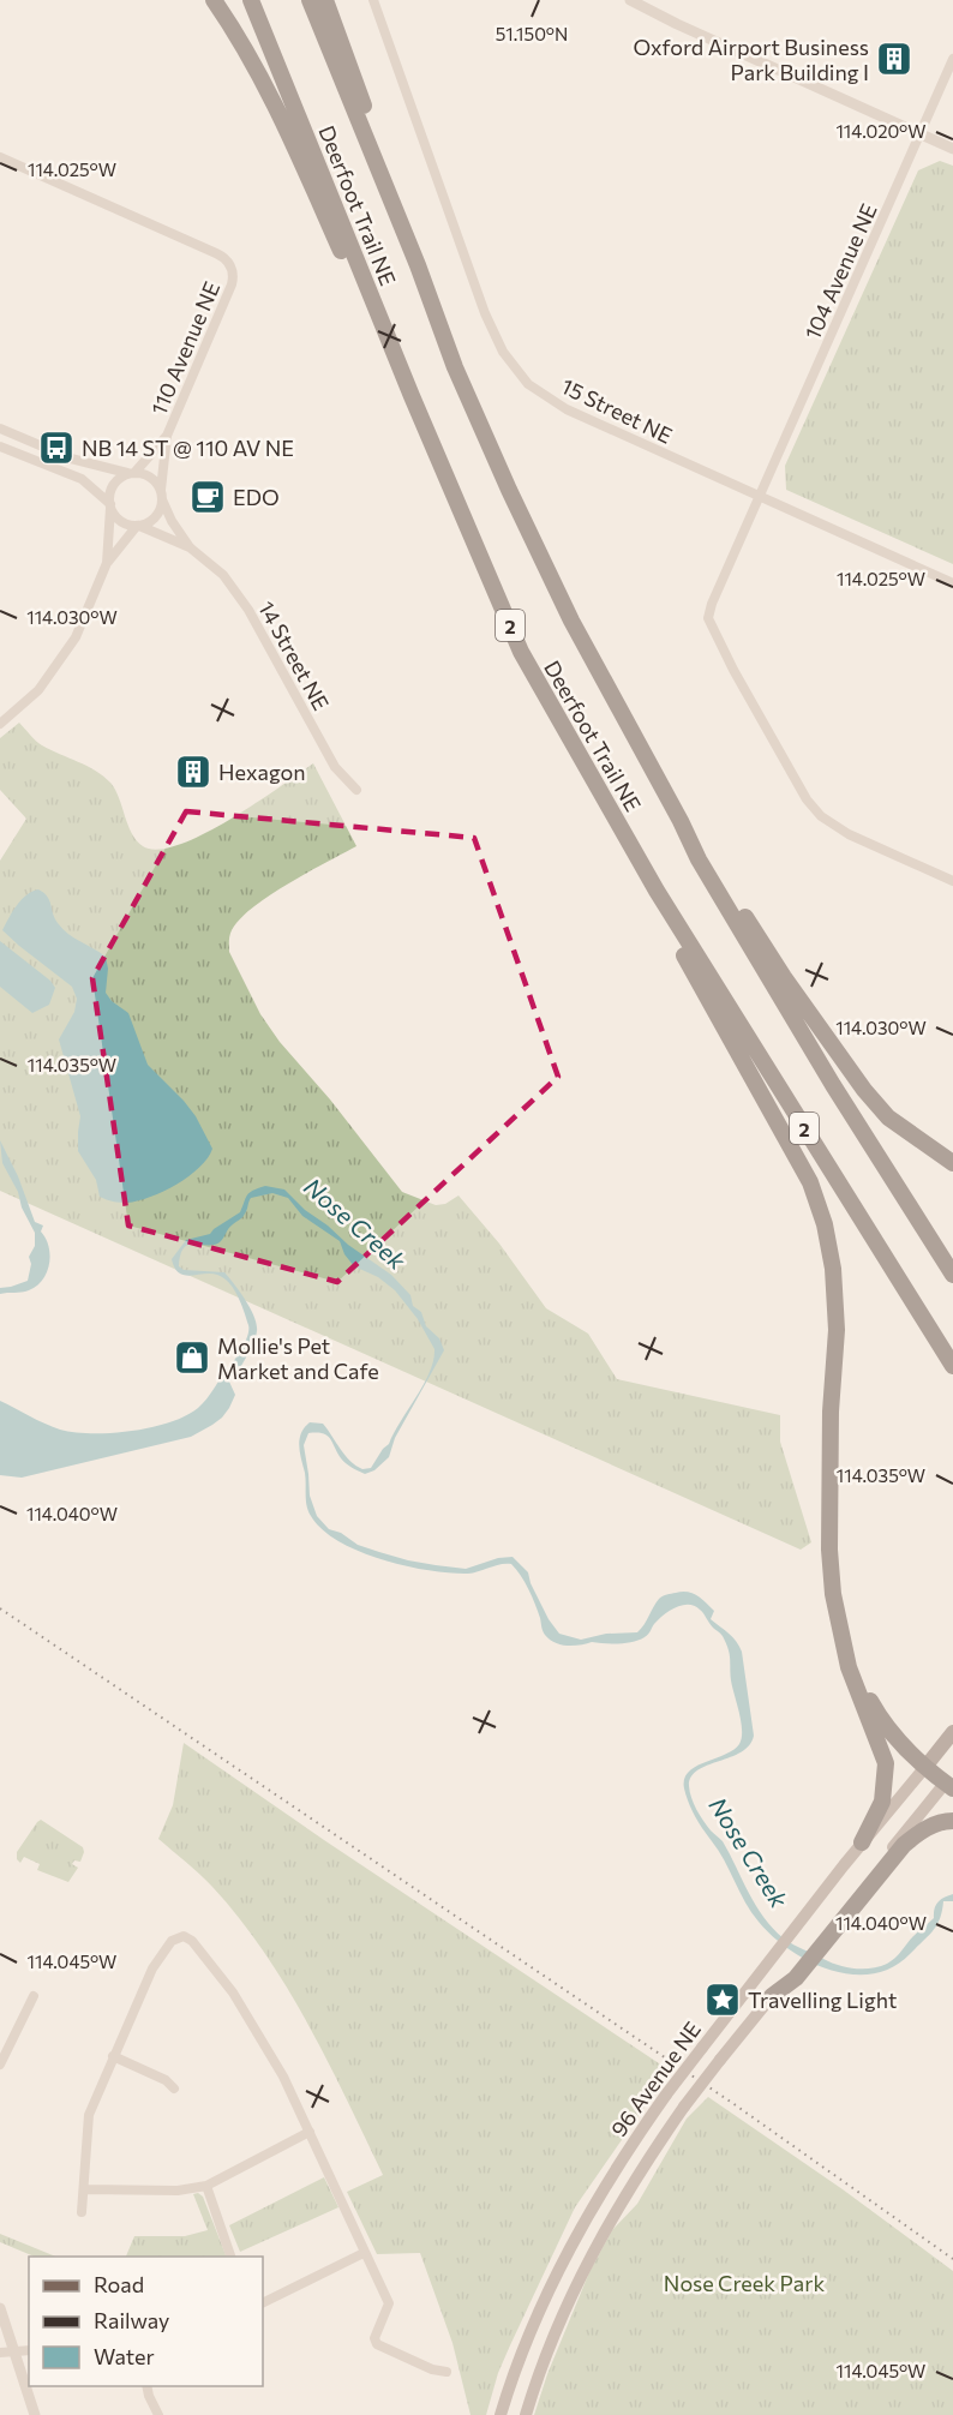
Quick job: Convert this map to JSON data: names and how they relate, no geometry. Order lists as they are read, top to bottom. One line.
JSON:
{"streets":{"highway":["Deerfoot Trail NE","2"],"main road":["96 Avenue NE"],"street":["104 Avenue NE","110 Avenue NE","15 Street NE","14 Street NE"]},"crossings":[["104 Avenue NE","15 Street NE"],["110 Avenue NE","14 Street NE"]],"water":["Nose Creek"],"parks":["Nose Creek Park"],"places":{"building":["Oxford Airport Business Park Building I","Hexagon"],"bus stop":["NB 14 ST @ 110 AV NE"],"cafe":["EDO"],"shop":["Mollie's Pet Market and Cafe"],"place":["Travelling Light"]},"legend":["Road","Railway","Water"],"coordinates":["51.150°N","114.020°W","114.025°W","114.030°W","114.035°W","114.040°W","114.045°W"]}
